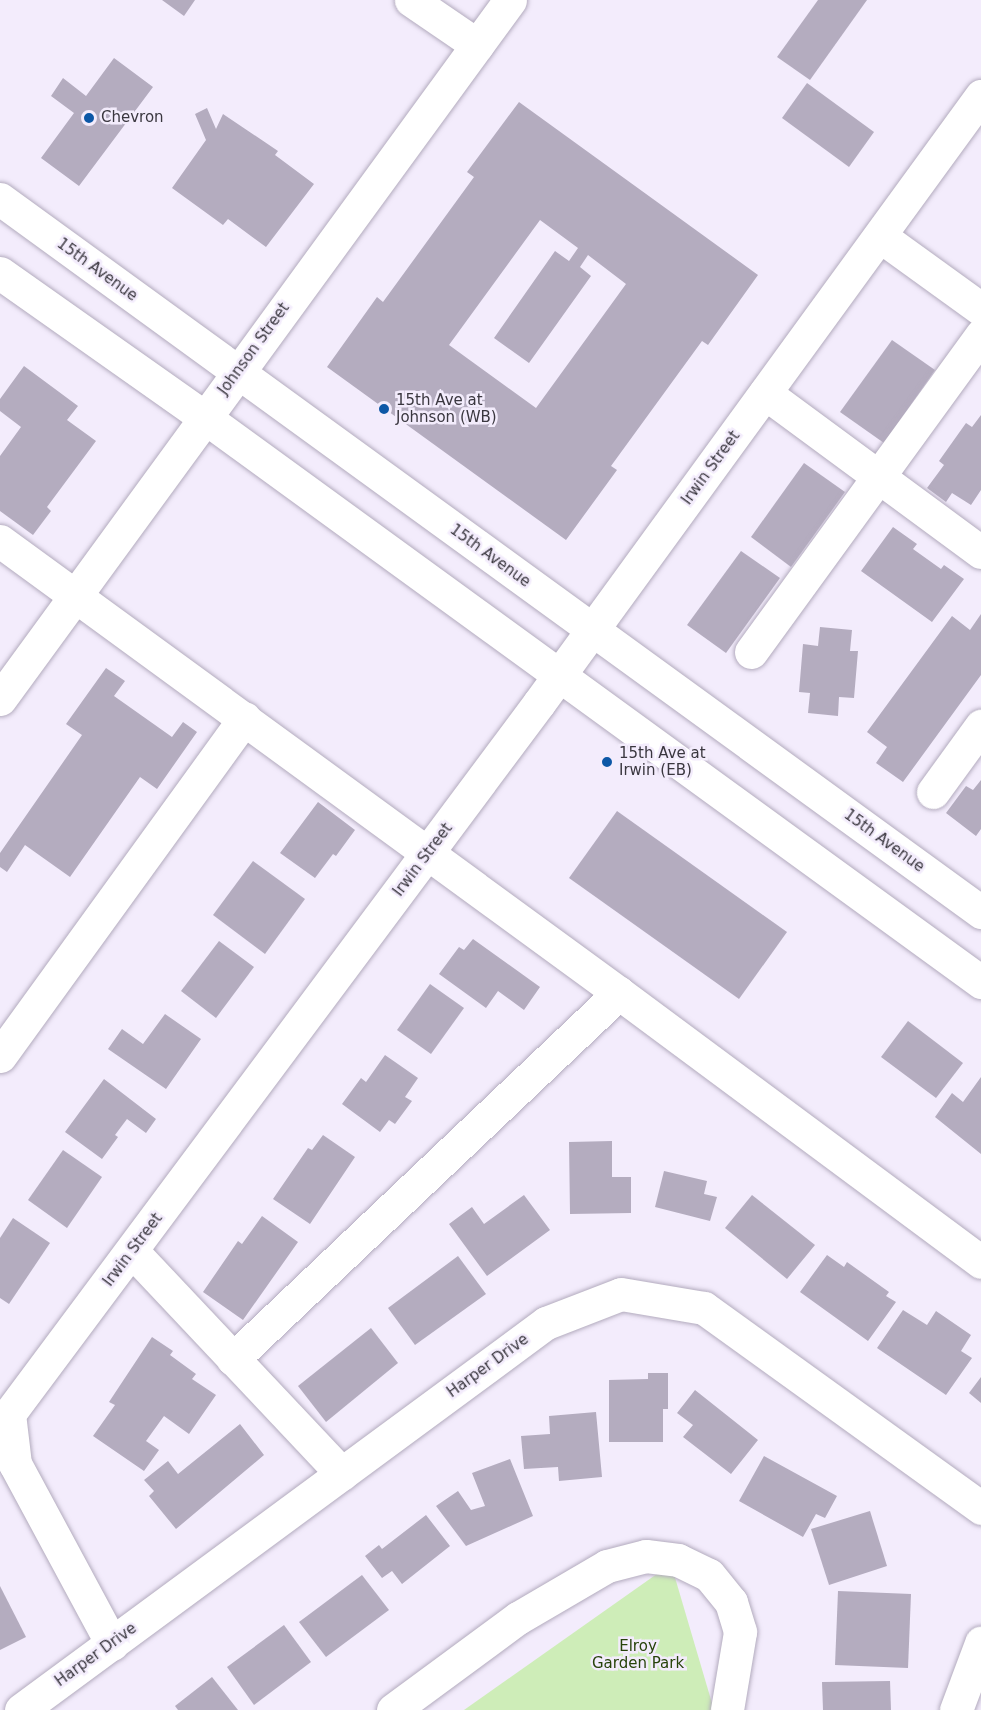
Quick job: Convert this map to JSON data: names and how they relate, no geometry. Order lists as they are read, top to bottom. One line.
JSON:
{"streets":{"street":["15th Avenue","Johnson Street","Irwin Street","Harper Drive"]},"crossings":[["15th Avenue","Johnson Street"],["15th Avenue","Irwin Street"],["Irwin Street","Harper Drive"]],"parks":["Elroy Garden Park"],"places":["Chevron","15th Ave at Johnson (WB)","15th Ave at Irwin (EB)"]}
